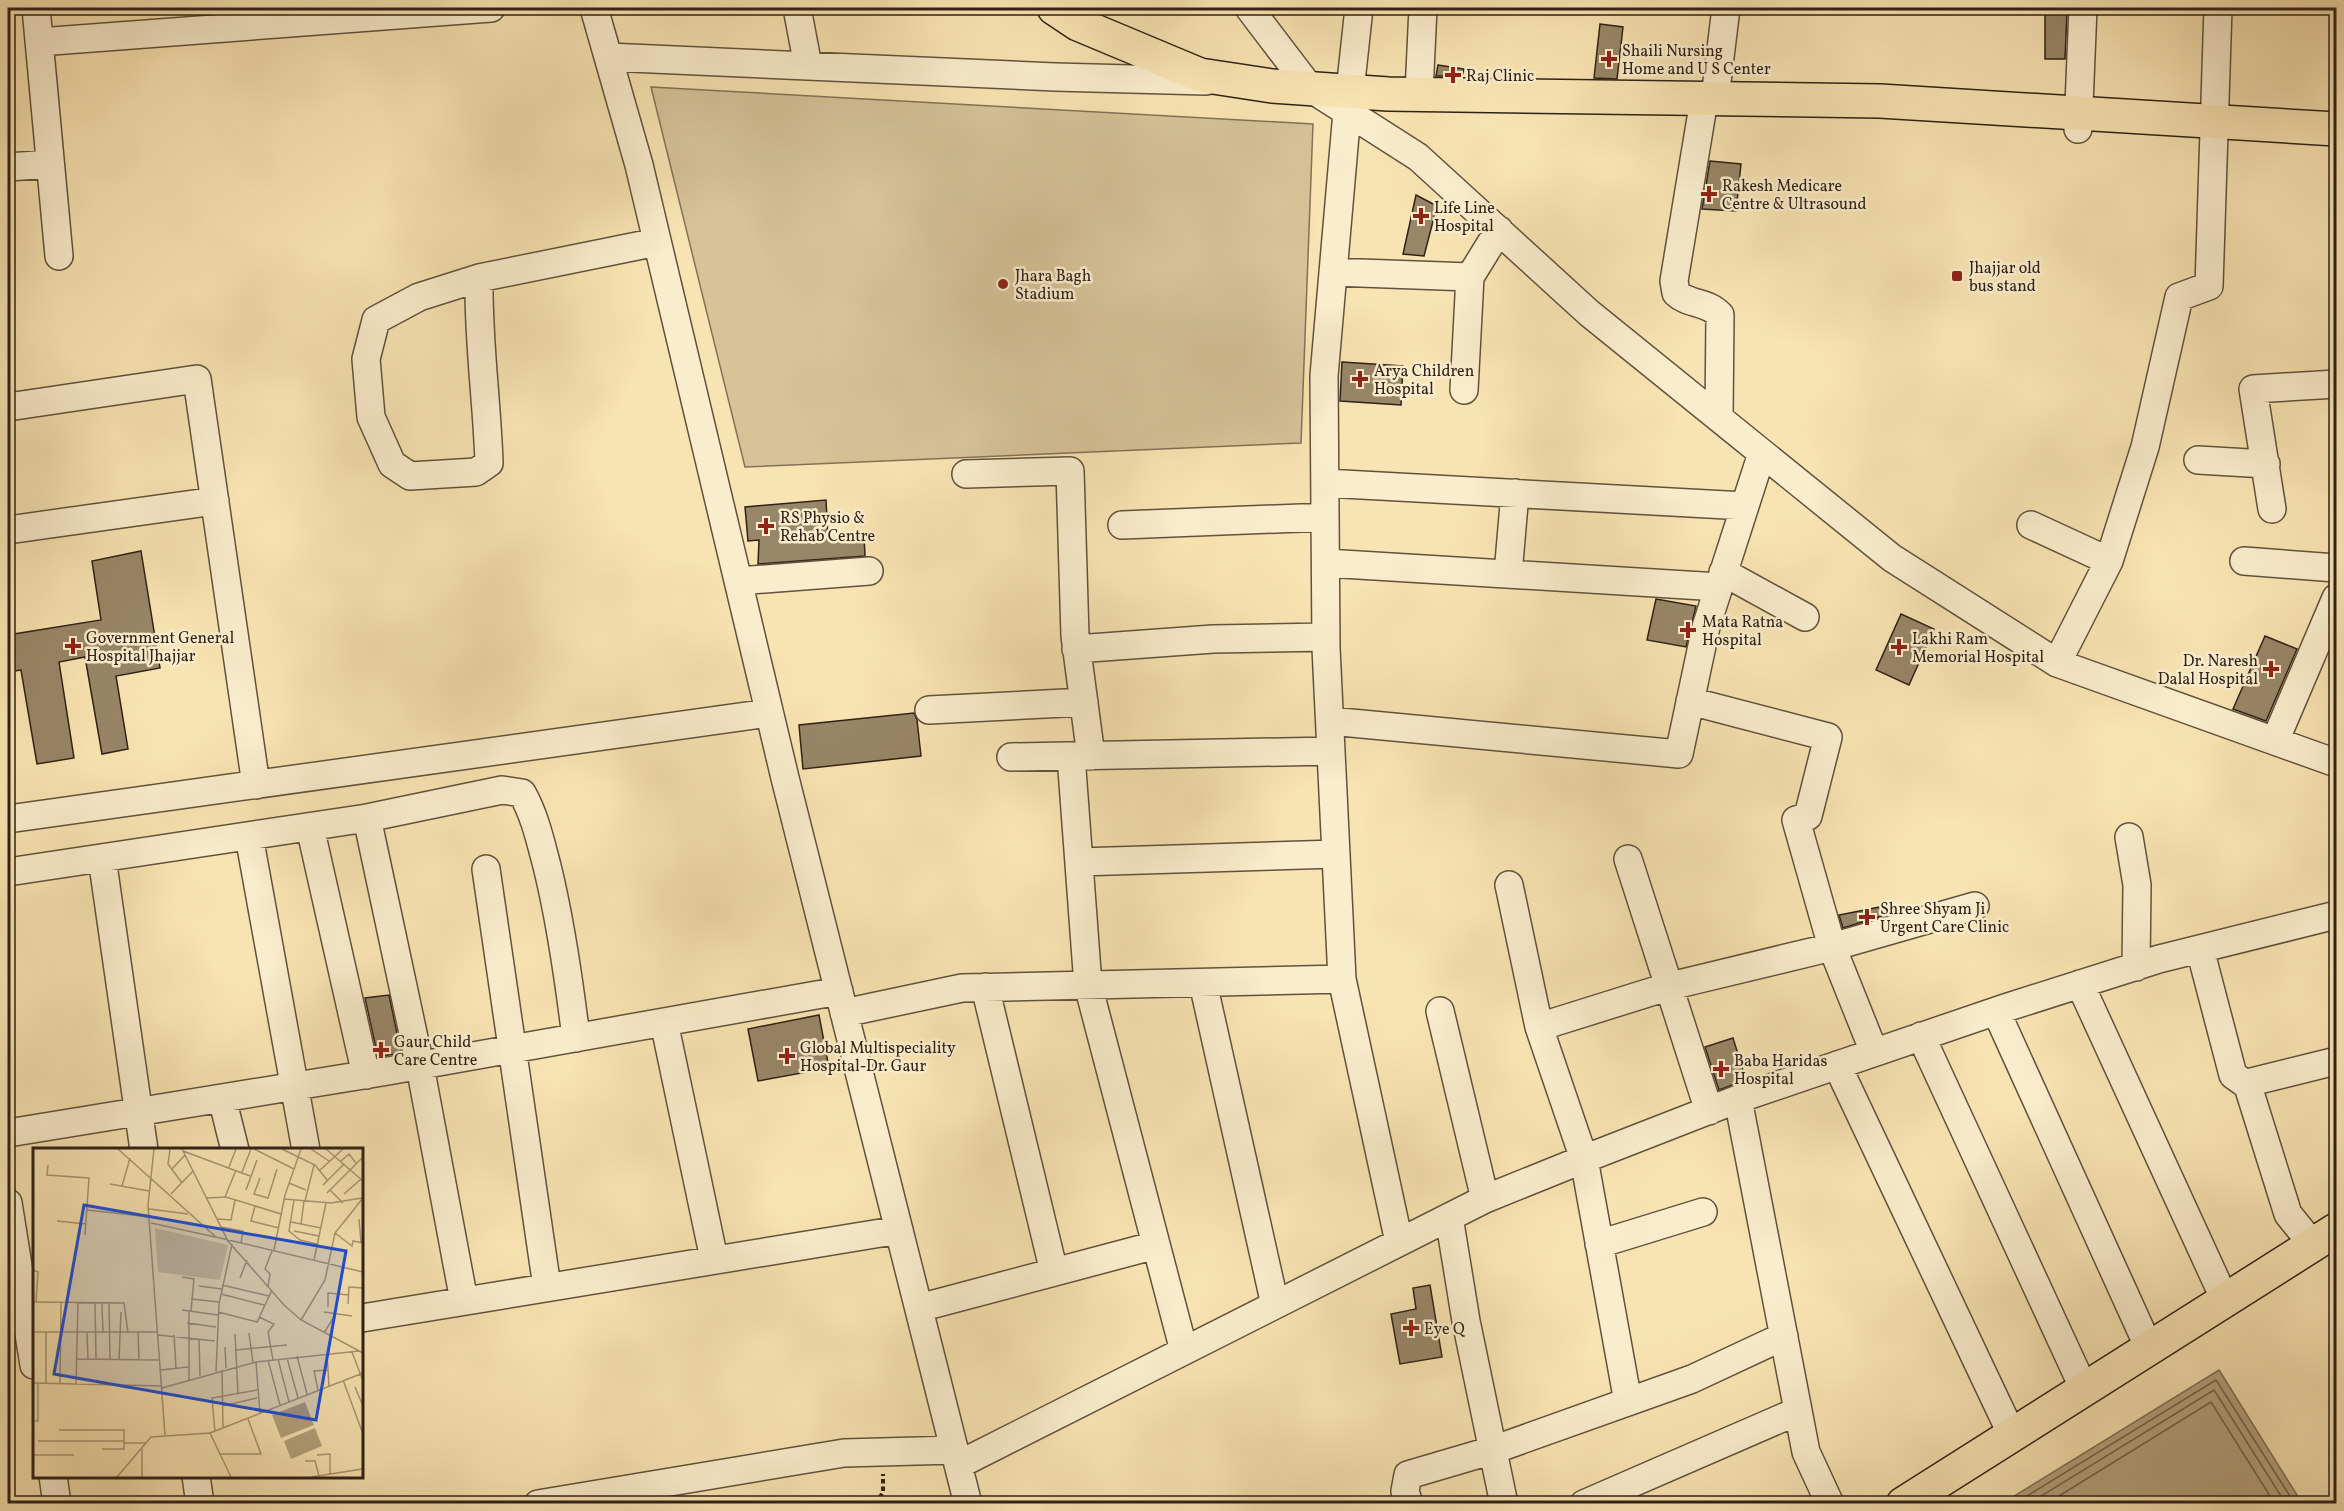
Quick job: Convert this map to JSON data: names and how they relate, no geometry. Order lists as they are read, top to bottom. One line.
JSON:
{"places":{"health":["Shaili Nursing Home and U S Center","Raj Clinic","Rakesh Medicare Centre & Ultrasound","Life Line Hospital","Arya Children Hospital","RS Physio & Rehab Centre","Mata Ratna Hospital","Government General Hospital Jhajjar","Lakhi Ram Memorial Hospital","Dr. Naresh Dalal Hospital","Shree Shyam Ji Urgent Care Clinic","Gaur Child Care Centre","Global Multispeciality Hospital-Dr. Gaur","Baba Haridas Hospital","Eye Q"],"transit":["Jhajjar old bus stand"],"other":["Jhara Bagh Stadium"]}}
